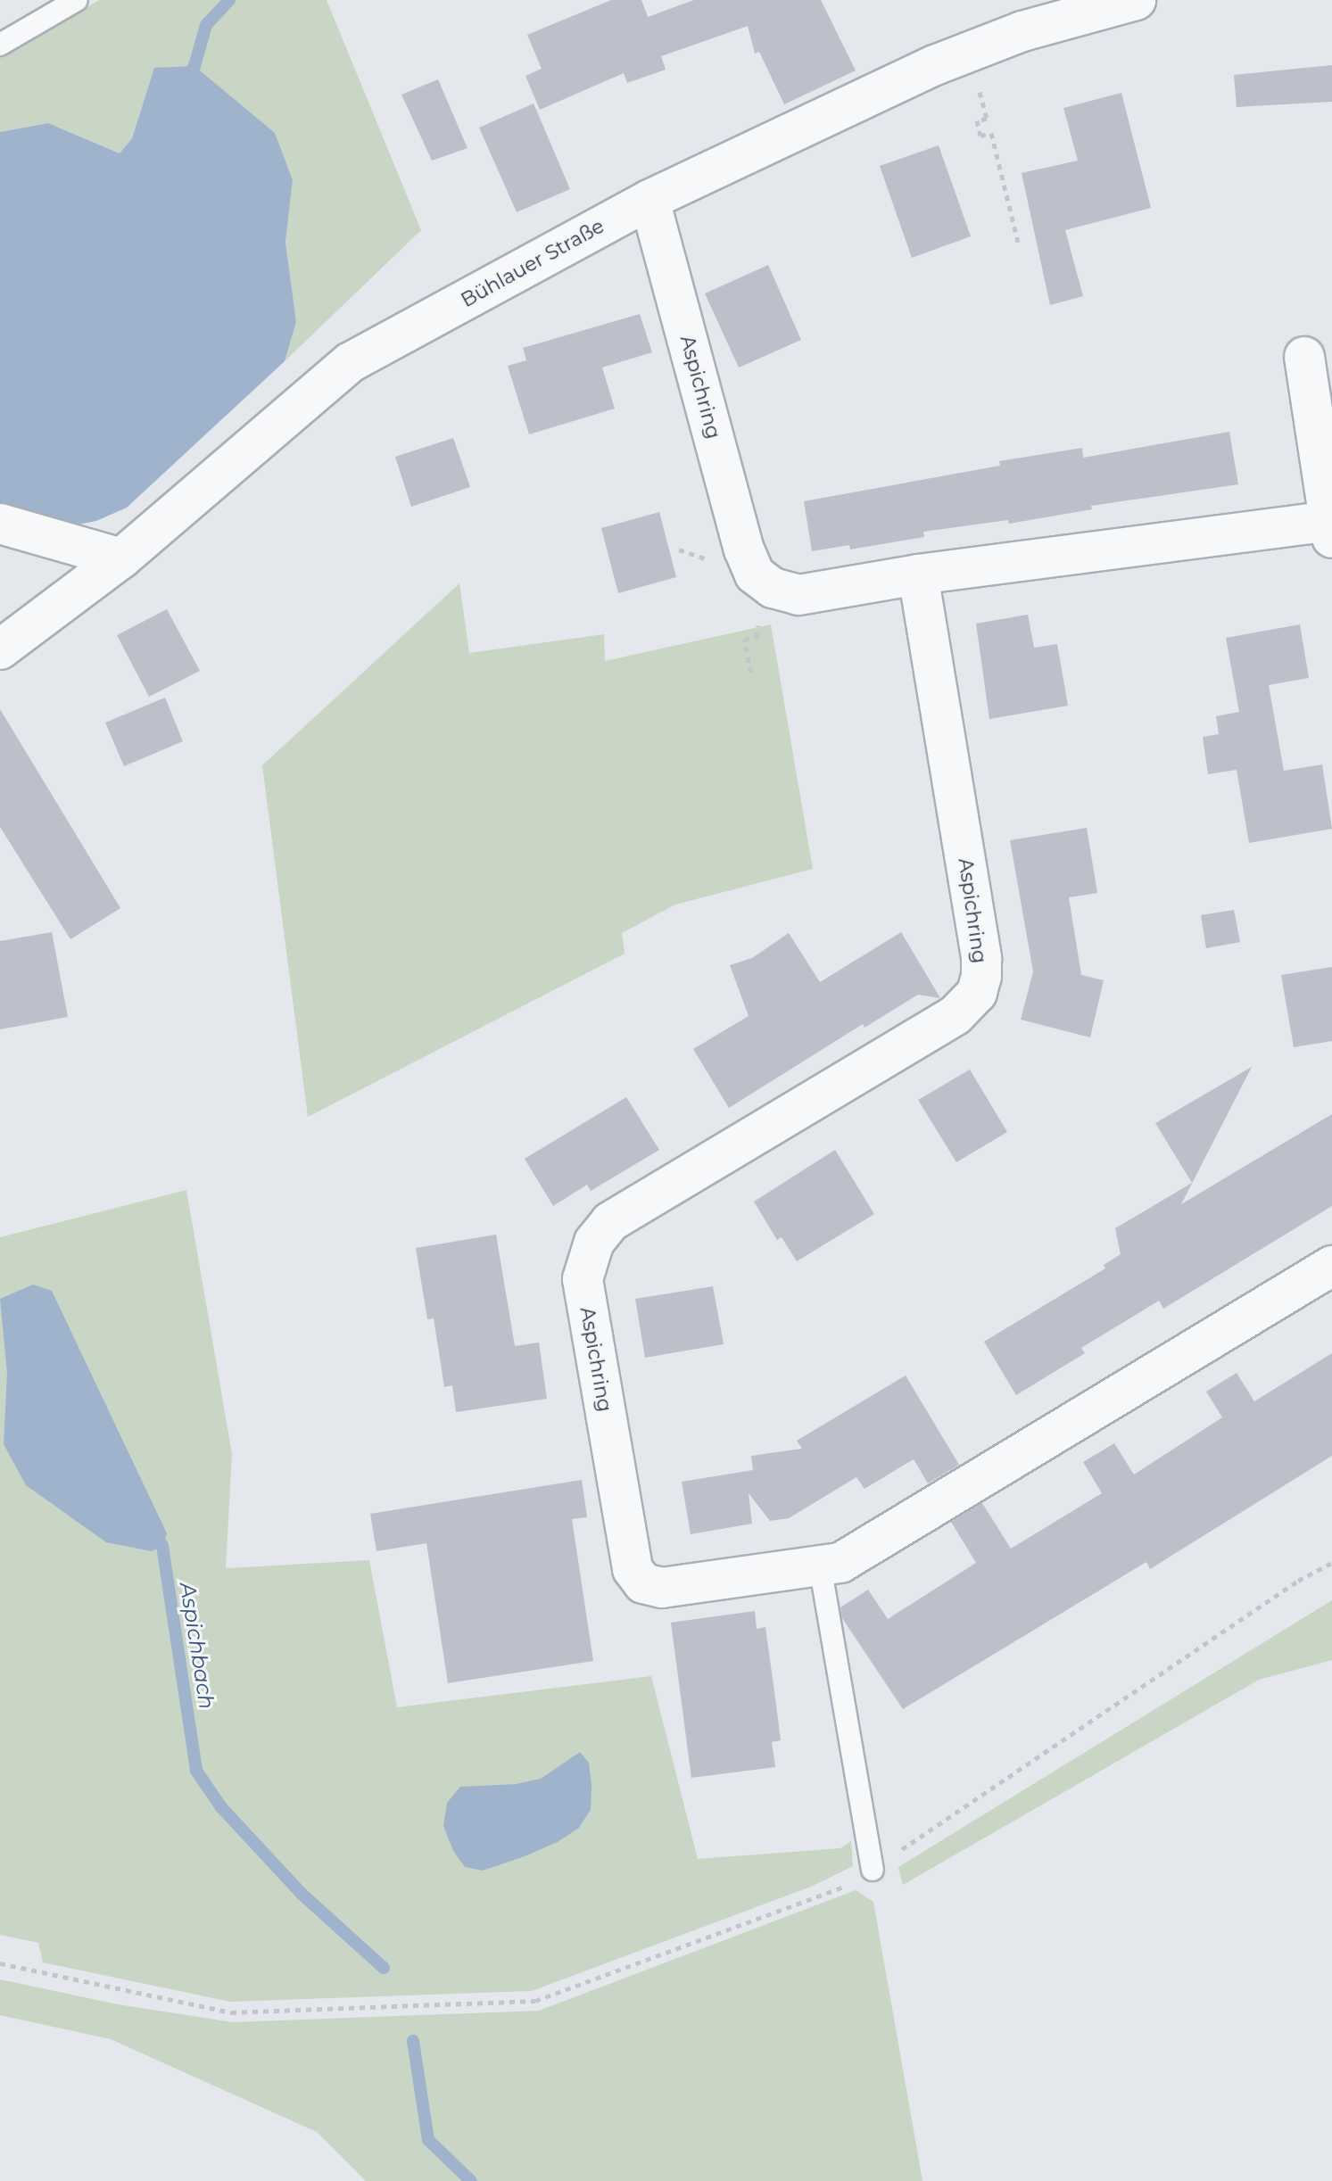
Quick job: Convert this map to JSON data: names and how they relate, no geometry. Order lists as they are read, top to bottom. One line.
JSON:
{"streets":{"street":["Bühlauer Straße","Aspichring"]},"crossings":[["Bühlauer Straße","Aspichring"]],"water":["Aspichbach"]}
